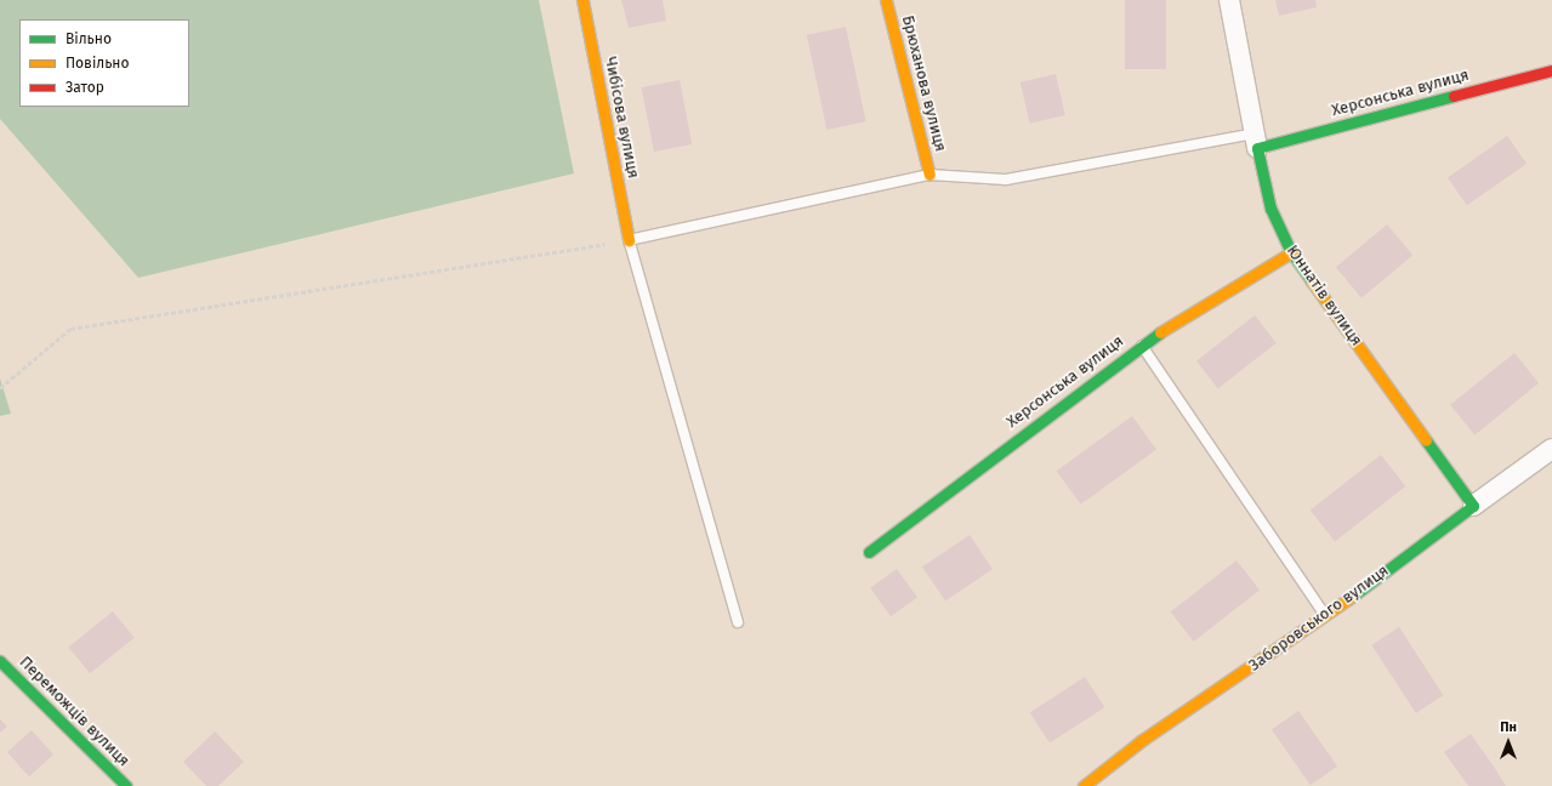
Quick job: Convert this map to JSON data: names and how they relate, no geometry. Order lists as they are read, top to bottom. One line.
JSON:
{"streets":{"main road":["Брюханова вулиця","Херсонська вулиця","Чибісова вулиця","Юннатів вулиця","Заборовського вулиця","Переможців вулиця"]},"crossings":[["Херсонська вулиця","Юннатів вулиця"],["Юннатів вулиця","Заборовського вулиця"]],"legend":["Вільно","Повільно","Затор"],"north":"top"}
